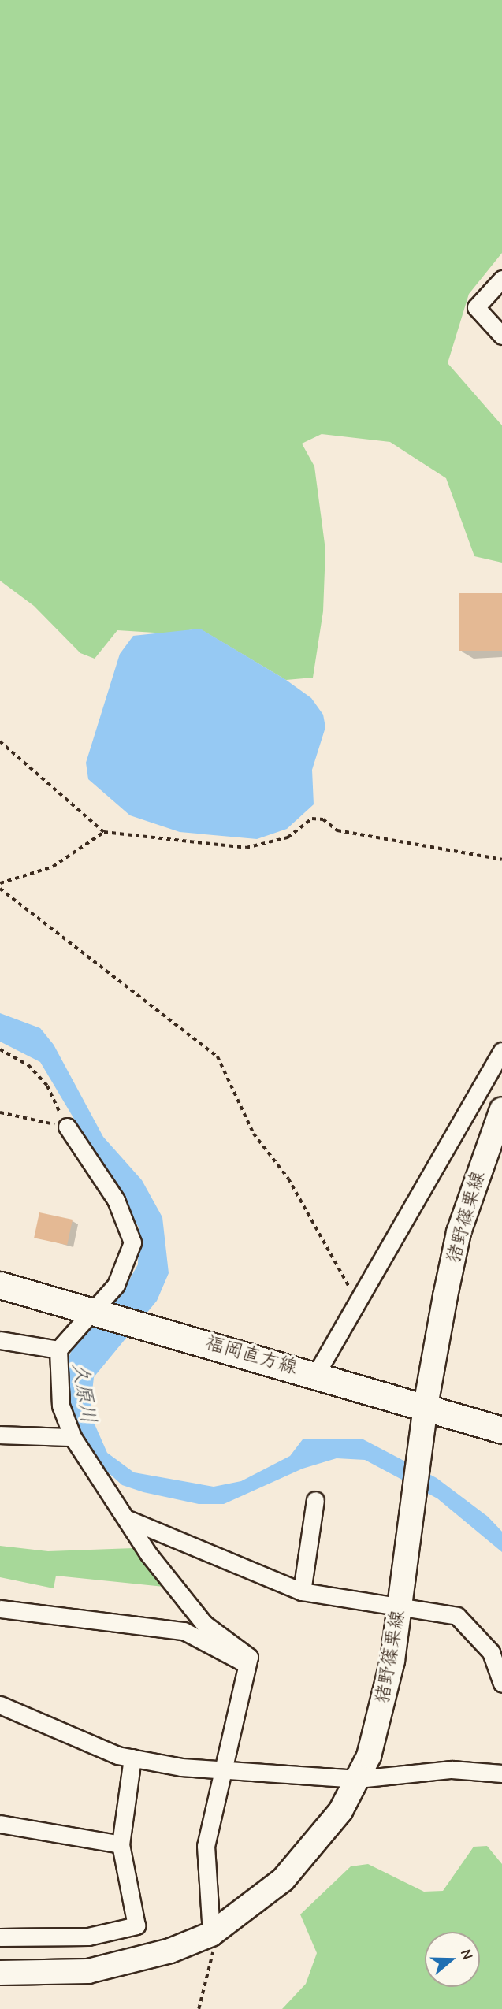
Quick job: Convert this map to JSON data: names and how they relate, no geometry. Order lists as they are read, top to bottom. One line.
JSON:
{"streets":{"main road":["猪野篠栗線","福岡直方線"]},"crossings":[["猪野篠栗線","福岡直方線"]],"water":["久原川"],"north":"right"}
